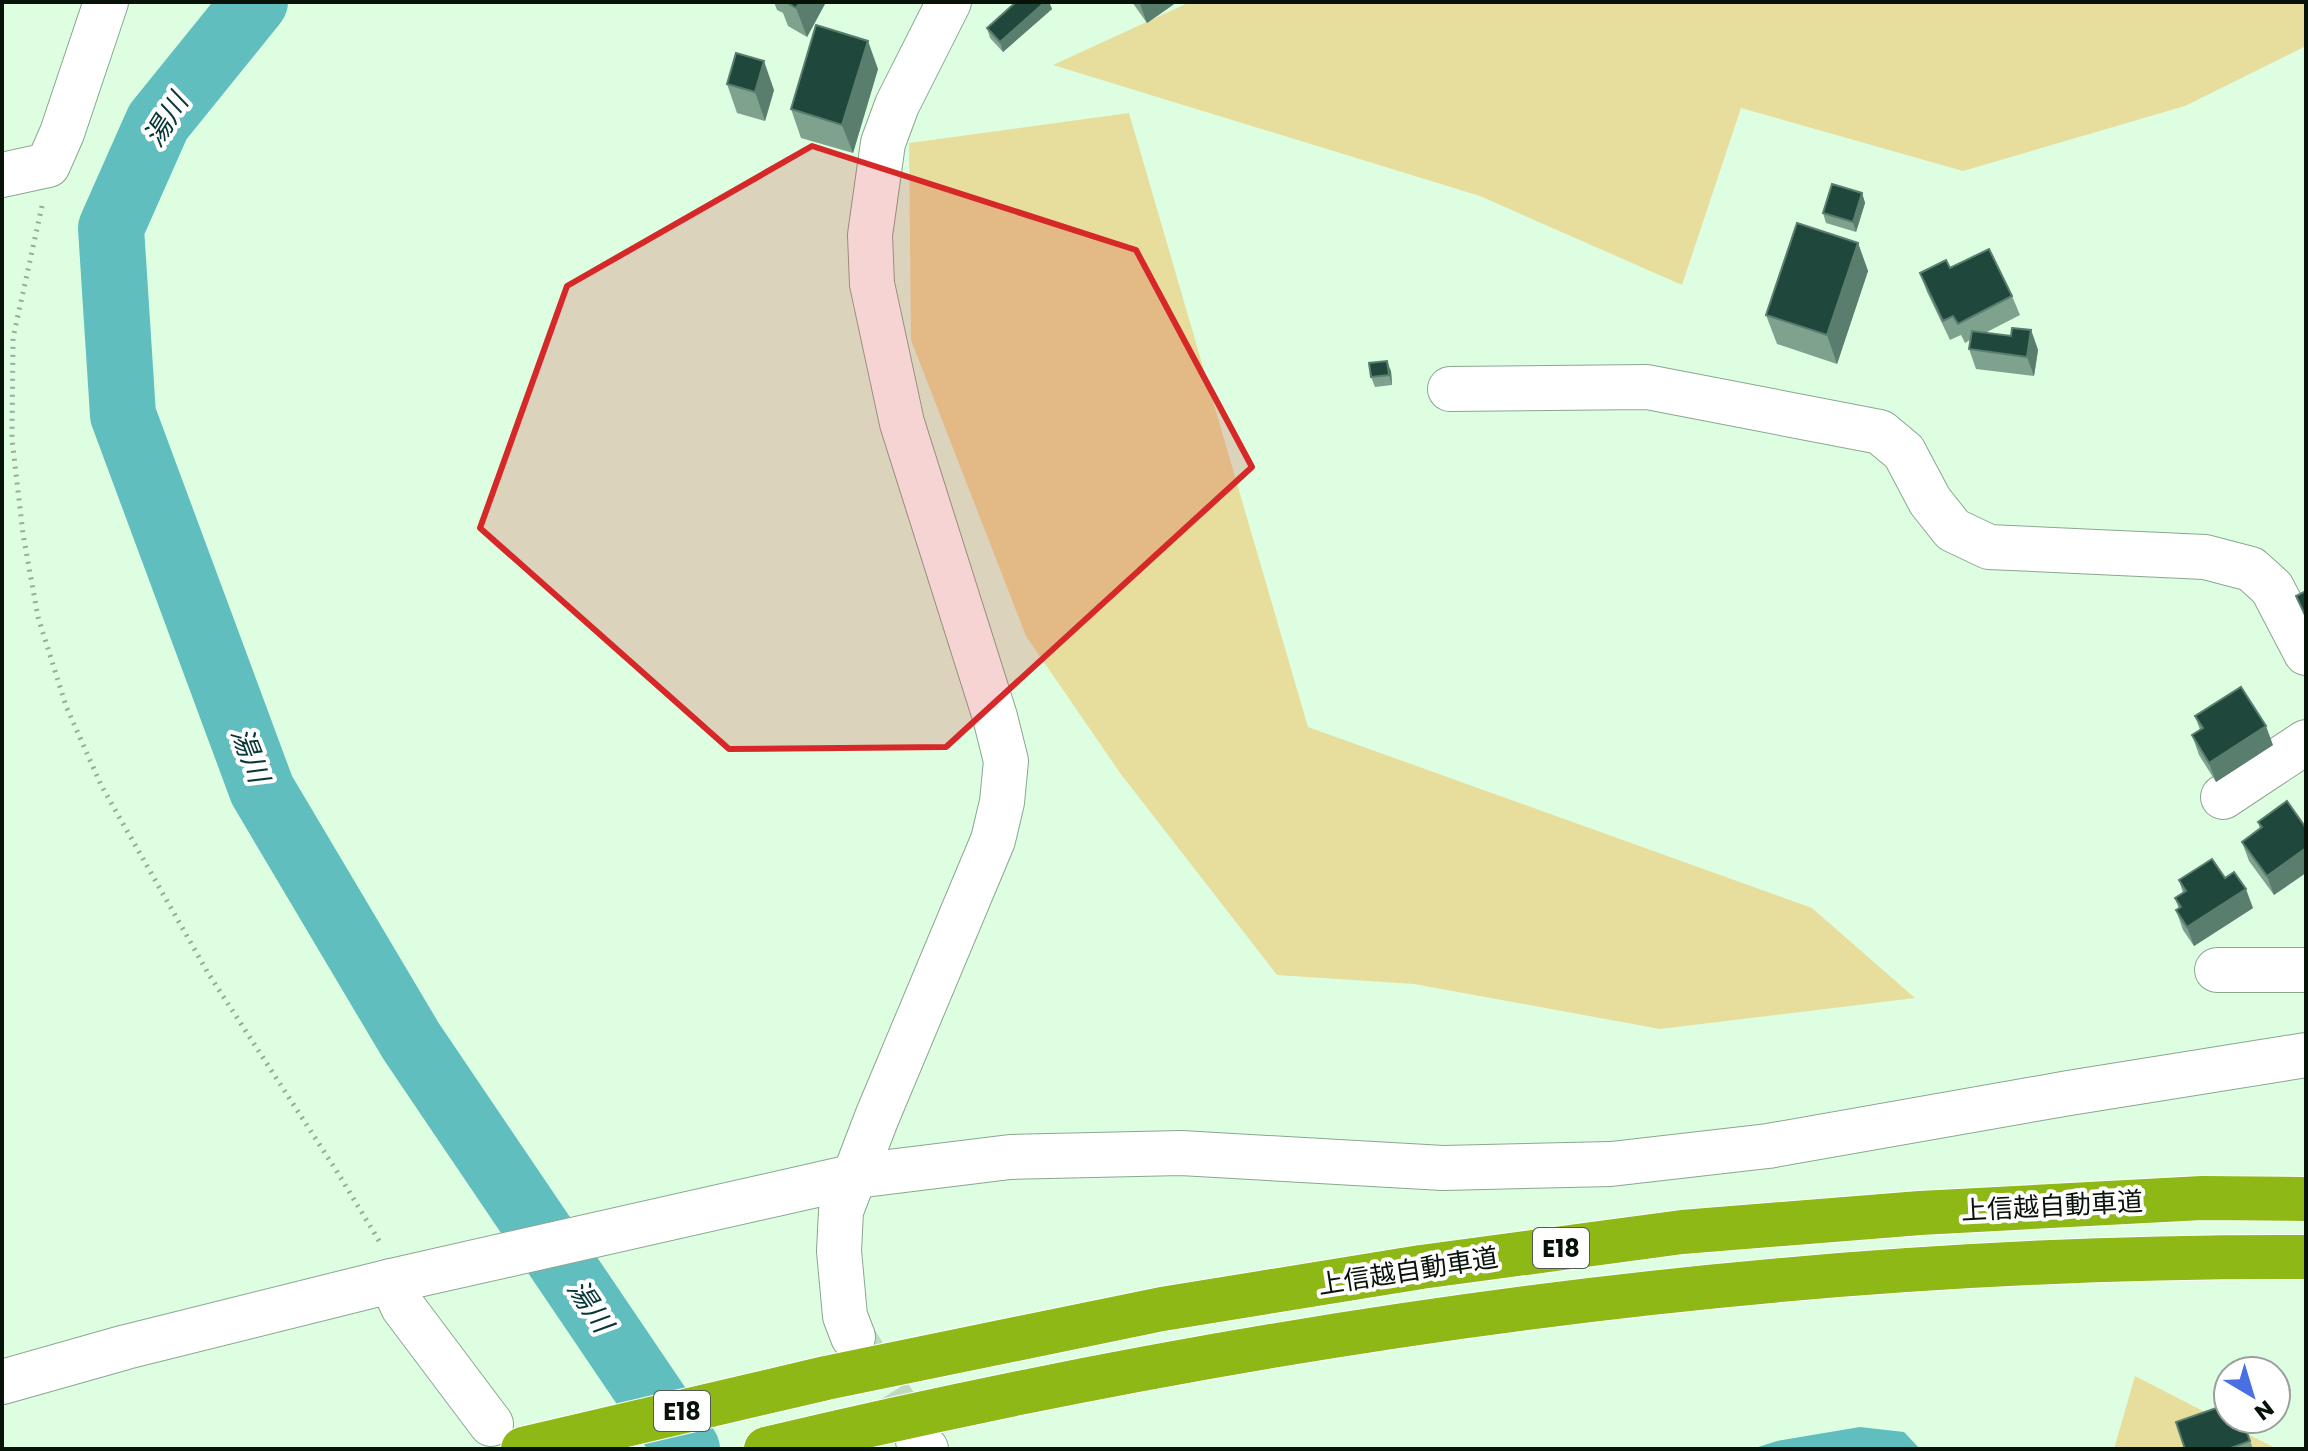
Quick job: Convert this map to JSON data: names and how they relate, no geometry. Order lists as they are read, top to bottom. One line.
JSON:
{"streets":{"highway":["上信越自動車道","E18"]},"water":["湯川"],"north":"bottom right"}
